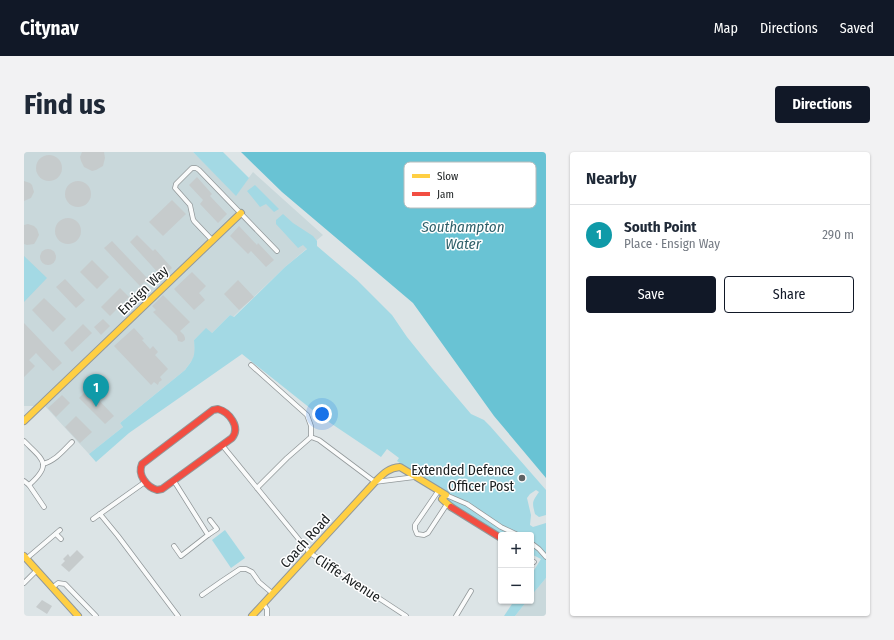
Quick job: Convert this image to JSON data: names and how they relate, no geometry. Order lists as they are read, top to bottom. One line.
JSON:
{"streets":{"street":["Ensign Way","Coach Road","Cliffe Avenue"]},"crossings":[["Coach Road","Cliffe Avenue"]],"water":["Southampton Water"],"places":["Extended Defence Officer Post"],"legend":["Slow","Jam"],"page":{"header":"Citynav","nav":["Map","Directions","Saved"],"buttons":["Directions",["Save","Share"]],"title":"Find us","heading":"Nearby","list":[{"mark":"1","name":"South Point","note":"Place · Ensign Way","value":"290 m"}],"pins":"1","map_buttons":["+","−"]}}
